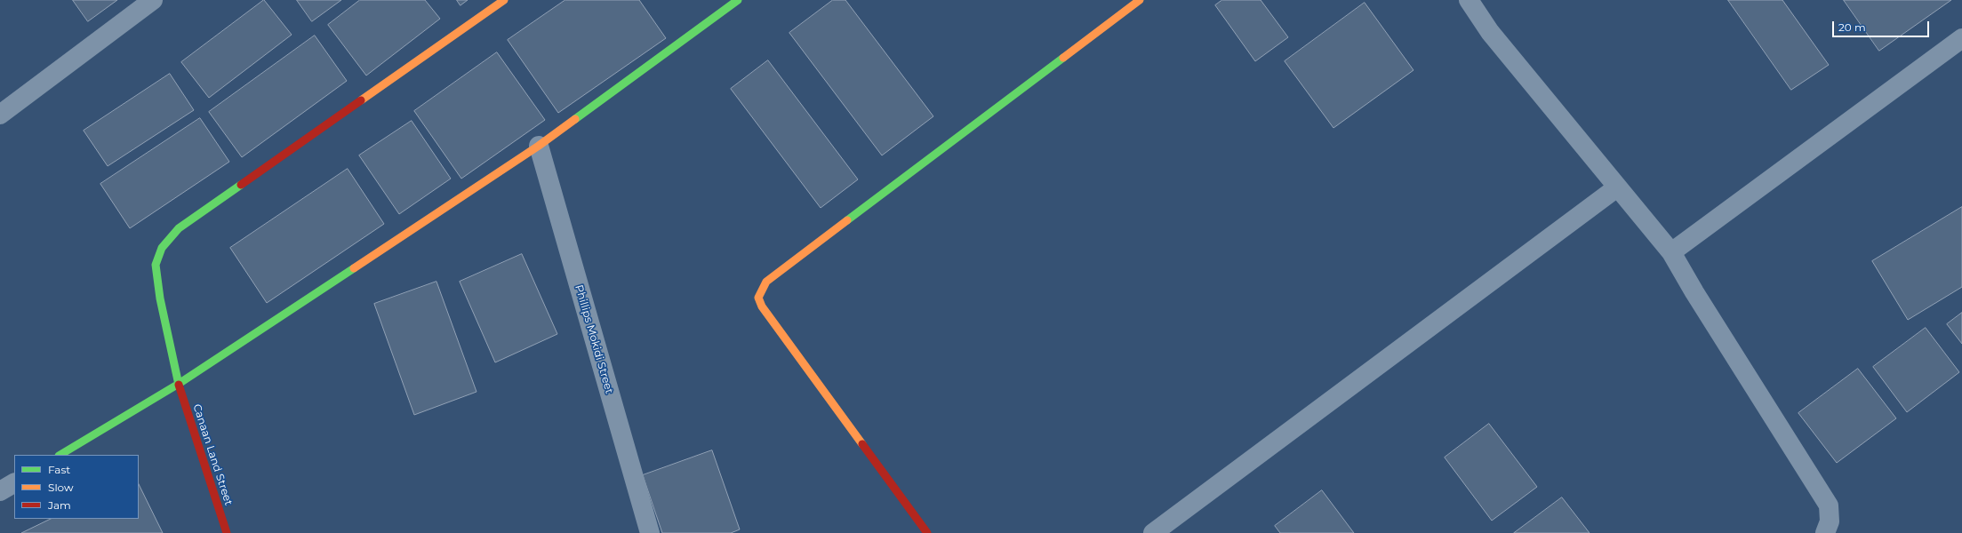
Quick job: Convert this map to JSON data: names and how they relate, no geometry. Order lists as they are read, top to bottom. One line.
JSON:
{"streets":{"street":["Phillips Mokidi Street","Canaan Land Street"]},"legend":["Fast","Slow","Jam"],"scale_bar":"20 m"}
